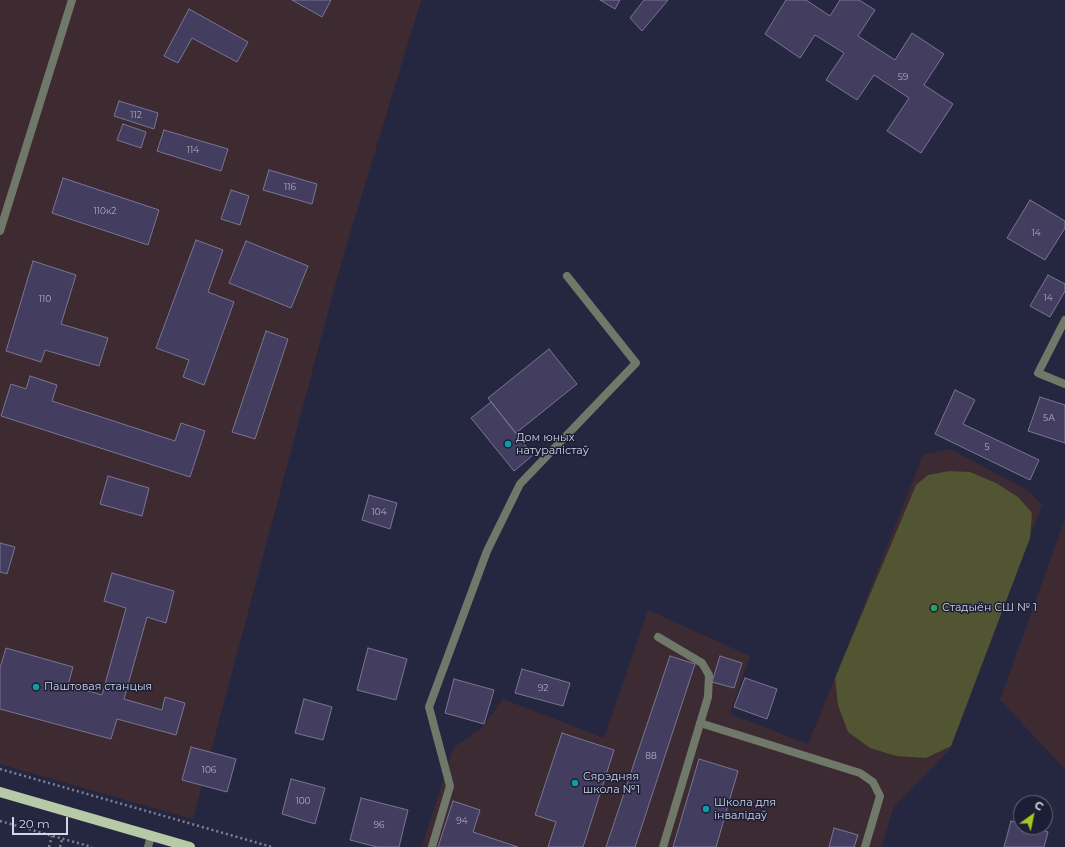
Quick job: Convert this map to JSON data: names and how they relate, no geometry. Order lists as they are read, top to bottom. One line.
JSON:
{"places":["Дом юных натуралістаў","Стадыён СШ № 1","Паштовая станцыя","Сярэдняя школа №1","Школа для інвалідаў"],"house_numbers":["59","112","114","116","110к2","14","14","110","5А","5","104","92","88","106","100","94","96"],"scale_bar":"20 m","north":"top right"}
